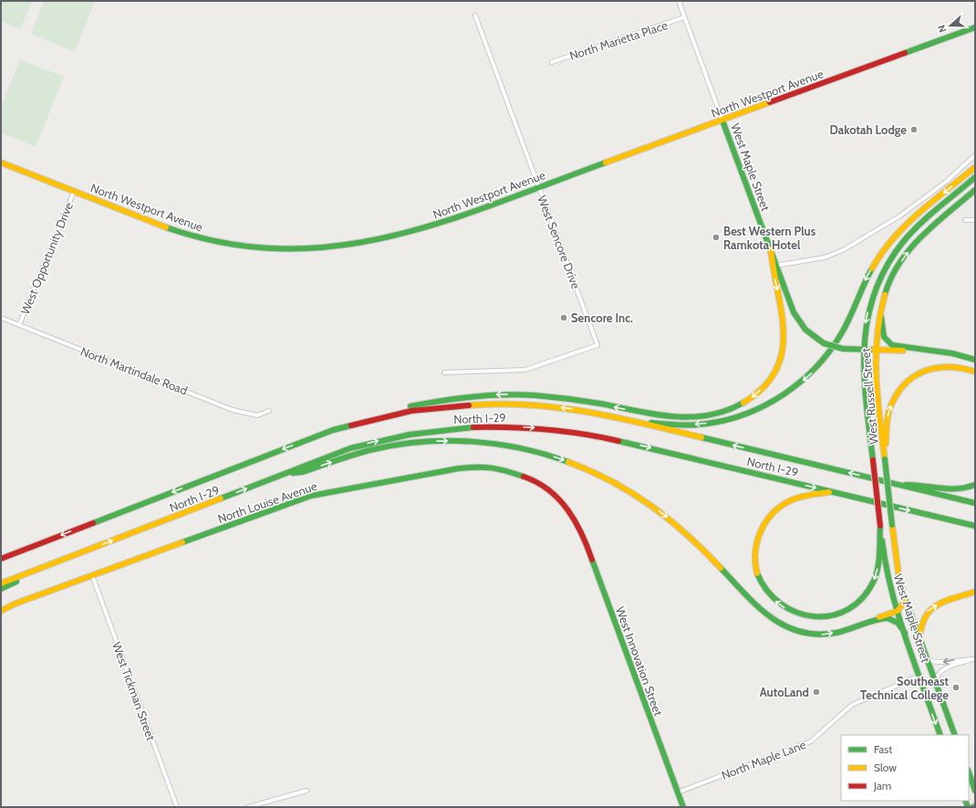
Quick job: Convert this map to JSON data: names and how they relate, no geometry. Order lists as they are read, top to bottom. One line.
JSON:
{"streets":{"main road":["North Westport Avenue","West Maple Street","West Russell Street","North I-29","North Louise Avenue","West Innovation Street"],"street":["North Marietta Place","West Sencore Drive","West Opportunity Drive","North Martindale Road","West Tickman Street","North Maple Lane"]},"crossings":[["North Marietta Place","West Maple Street"],["North Westport Avenue","West Maple Street"],["North Westport Avenue","West Sencore Drive"],["North Westport Avenue","West Opportunity Drive"],["West Maple Street","West Russell Street"],["West Maple Street","North Maple Lane"],["West Opportunity Drive","North Martindale Road"],["North Louise Avenue","West Innovation Street"],["North Louise Avenue","West Tickman Street"],["West Innovation Street","North Maple Lane"]],"places":["Dakotah Lodge","Best Western Plus Ramkota Hotel","Sencore Inc.","Southeast Technical College","AutoLand"],"legend":["Fast","Slow","Jam"],"north":"left"}
